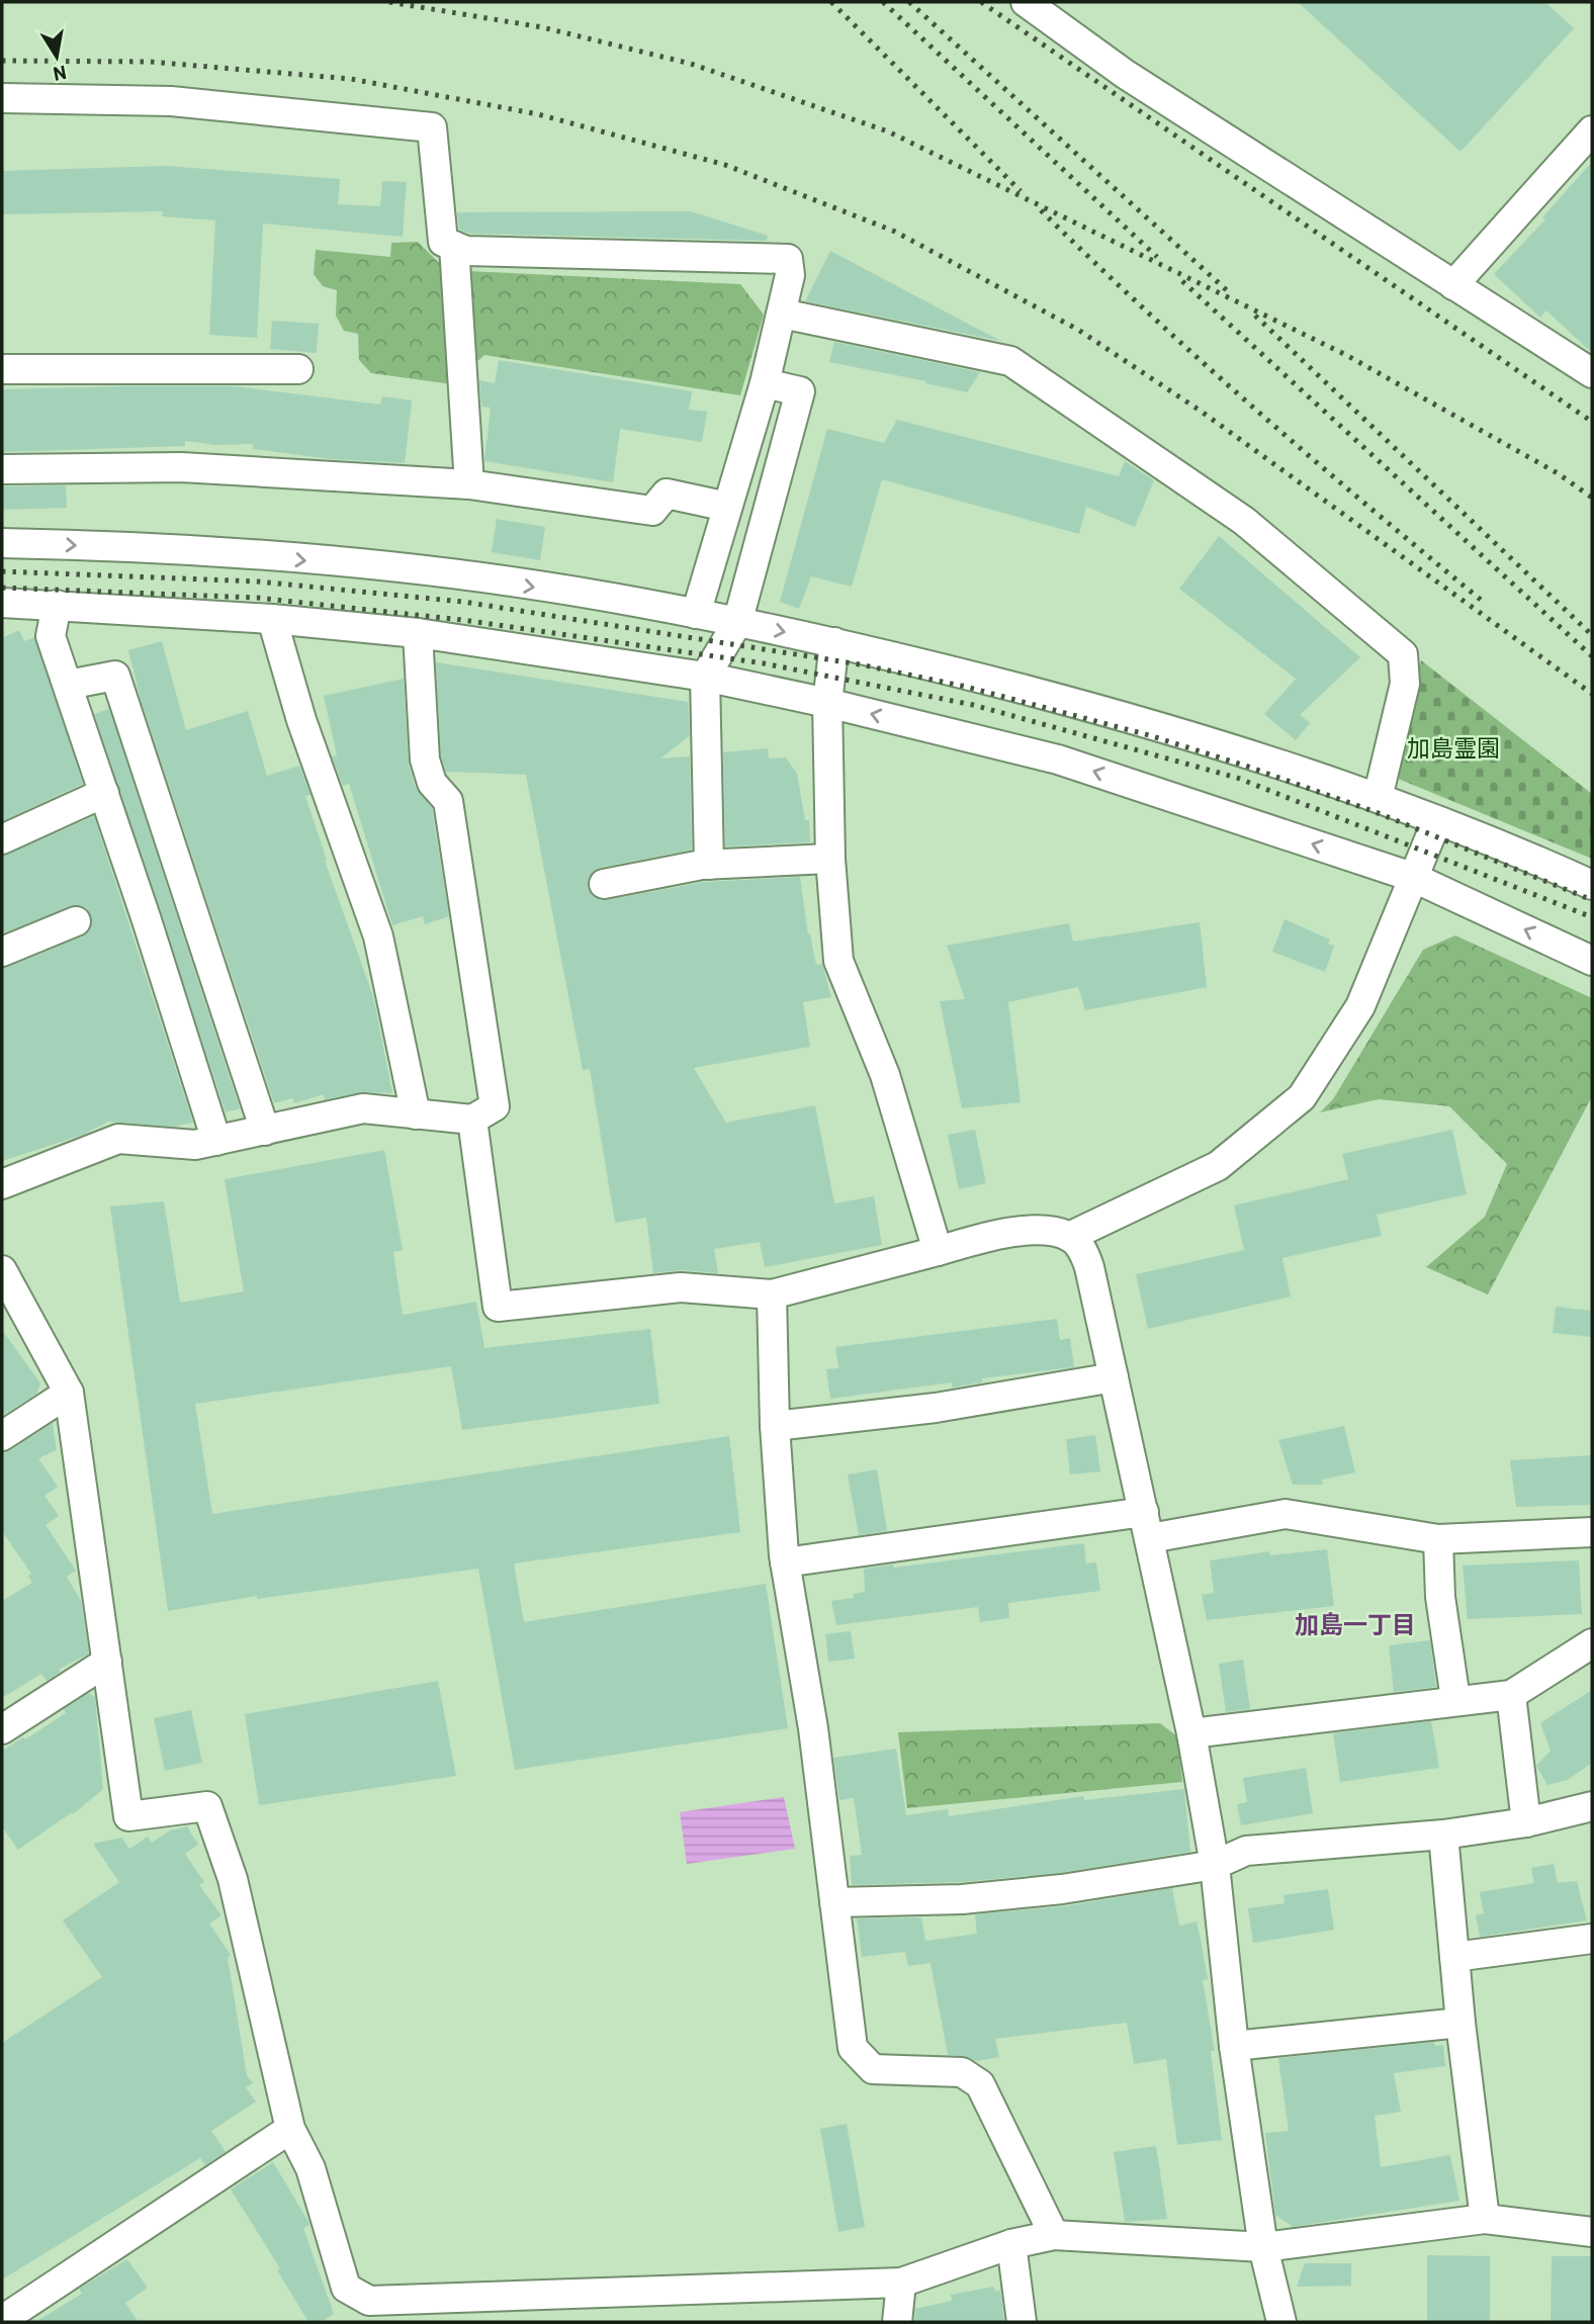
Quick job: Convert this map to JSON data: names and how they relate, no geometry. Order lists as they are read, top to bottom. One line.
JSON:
{"districts":["加島一丁目"],"parks":["加島霊園"],"north":"bottom"}
